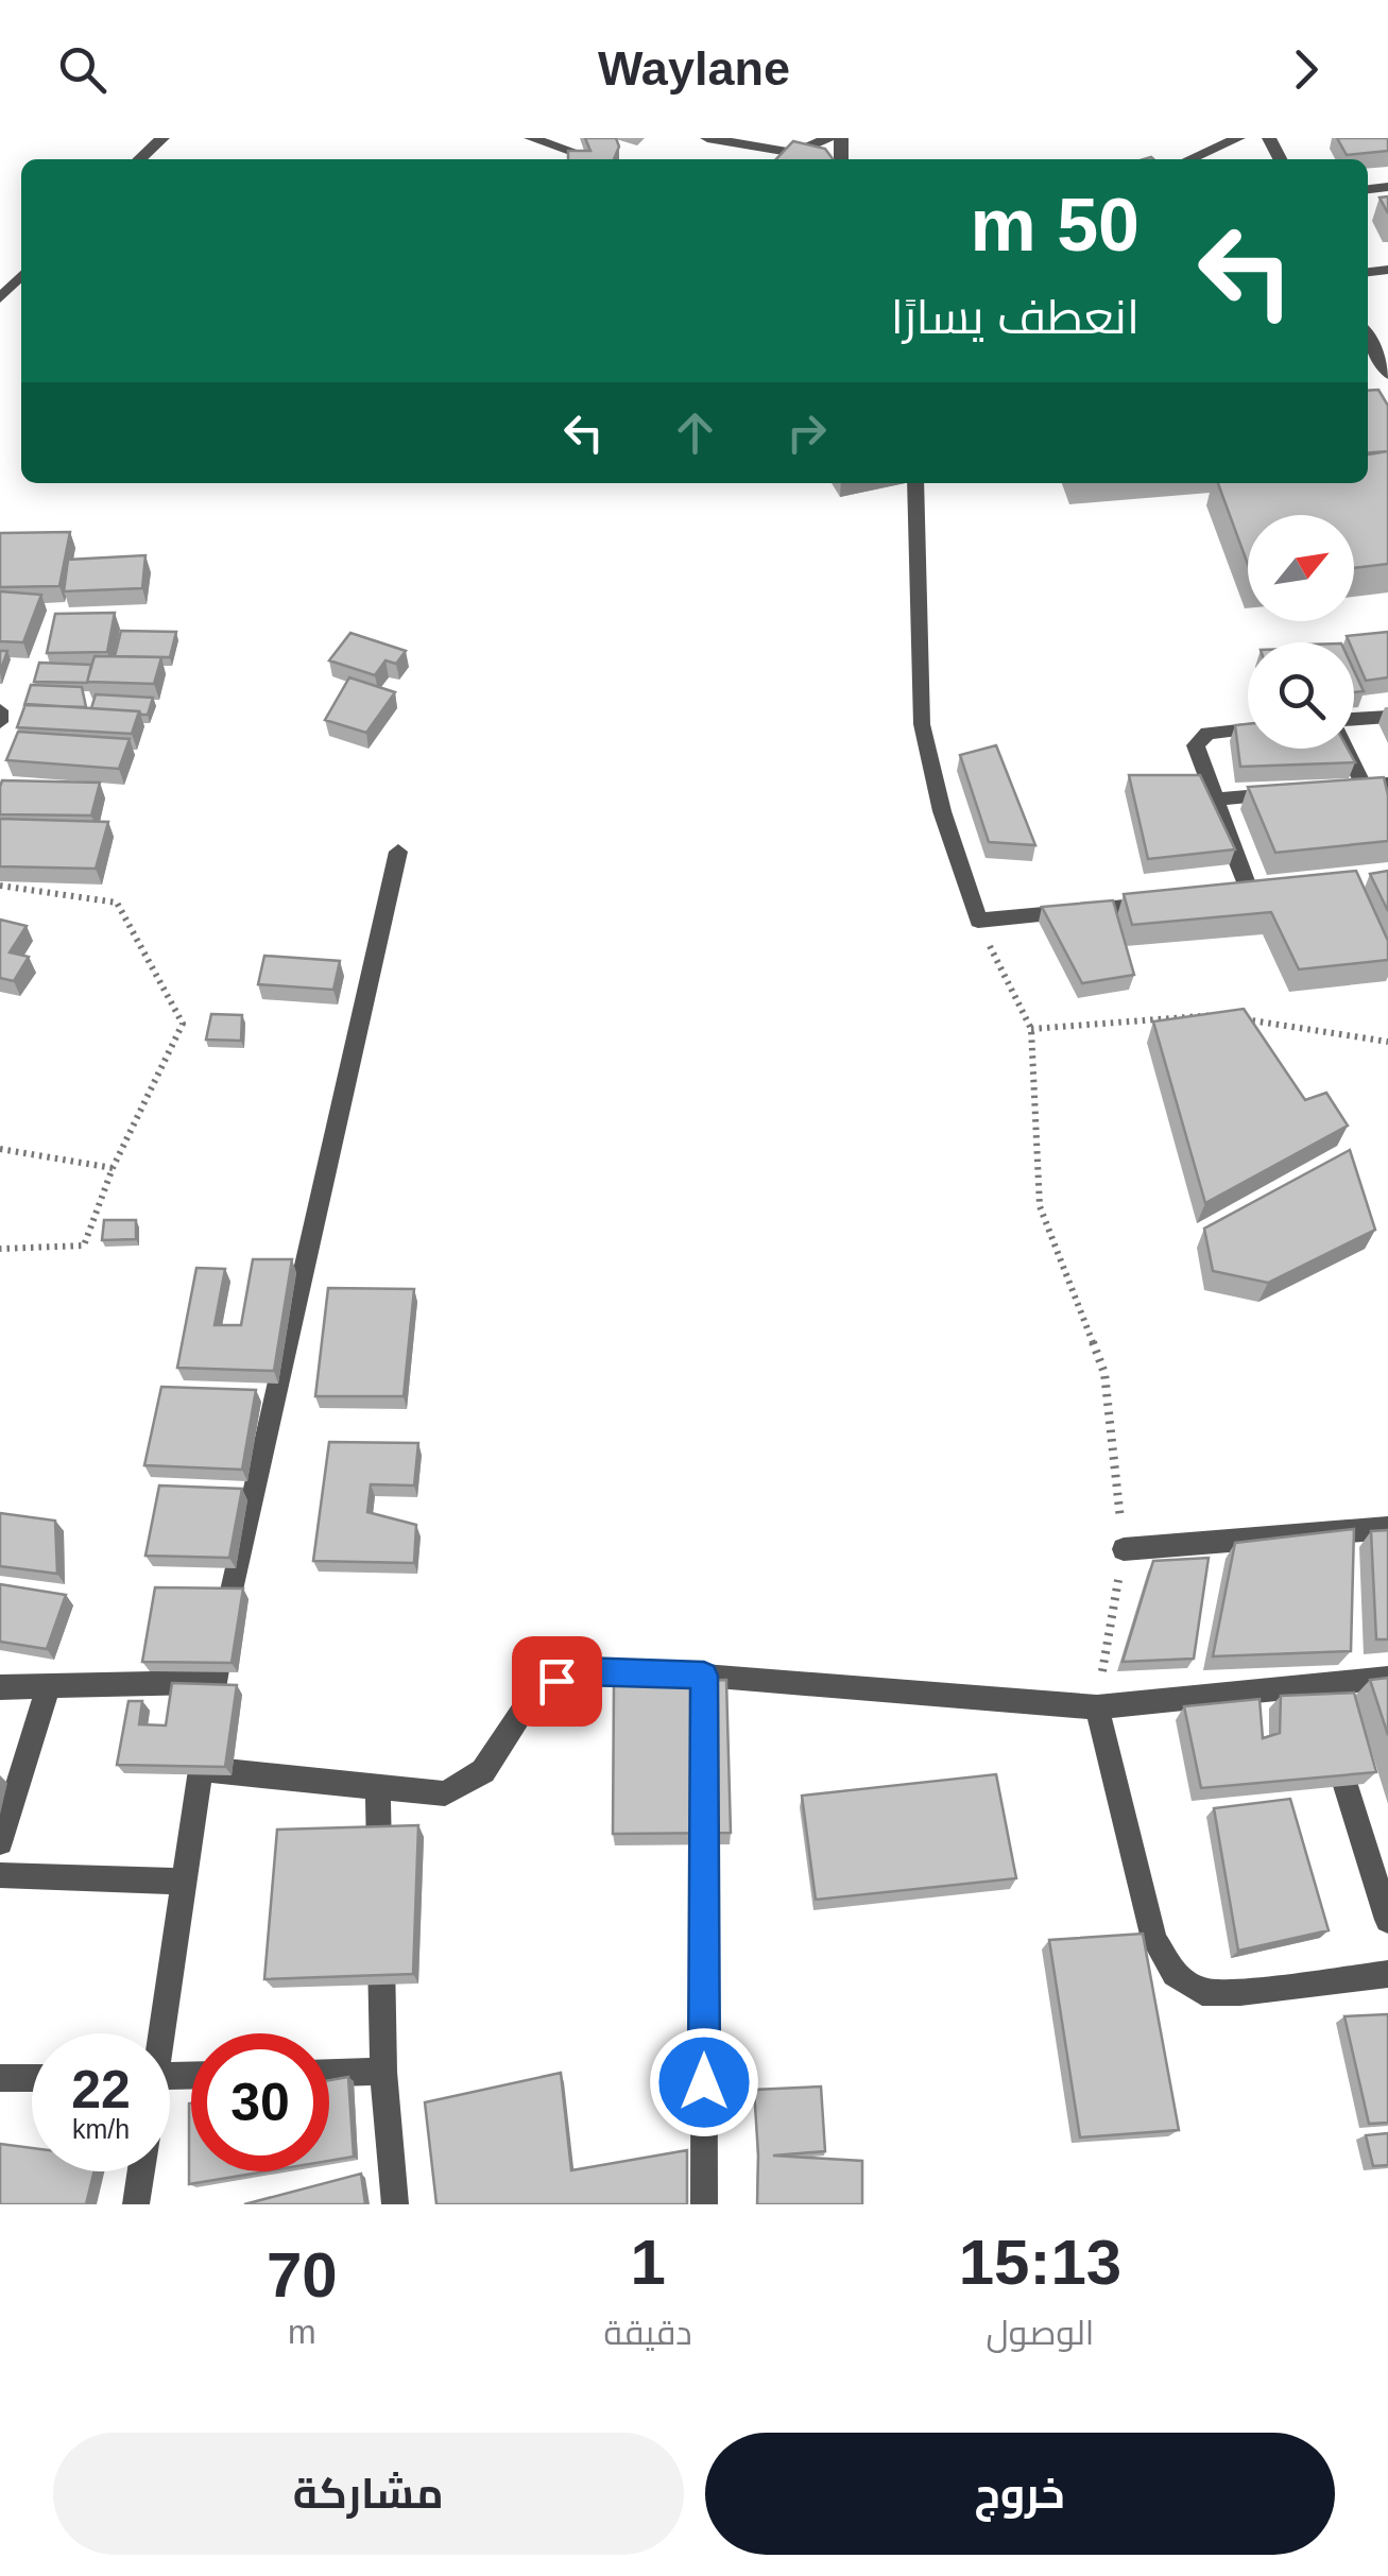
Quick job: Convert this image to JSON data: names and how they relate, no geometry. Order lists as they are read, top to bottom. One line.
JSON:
{"north":"top right","page":{"header":"Waylane","turn":["50 m","انعطف يسارًا"],"speed":"22 km/h","limit":"30","eta":["15:13","الوصول","1","دقيقة","70","m"],"buttons":["خروج","مشاركة"]}}
